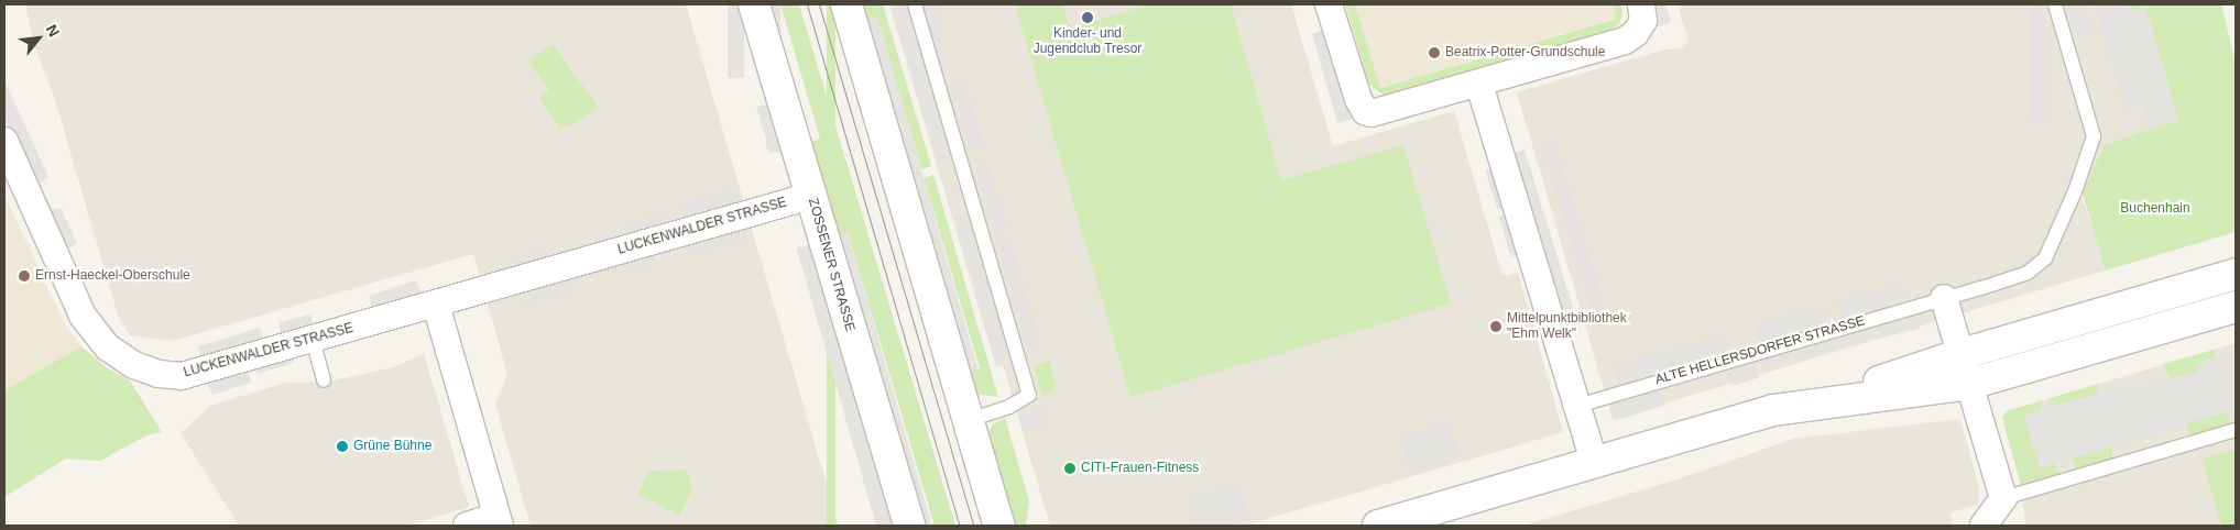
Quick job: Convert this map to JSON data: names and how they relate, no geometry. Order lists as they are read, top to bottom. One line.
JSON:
{"streets":{"street":["LUCKENWALDER STRASSE","ZOSSENER STRASSE"],"lane":["ALTE HELLERSDORFER STRASSE"]},"crossings":[["LUCKENWALDER STRASSE","ZOSSENER STRASSE"]],"parks":["Buchenhain"],"places":["Kinder- und Jugendclub Tresor","Beatrix-Potter-Grundschule","Ernst-Haeckel-Oberschule","Mittelpunktbibliothek \"Ehm Welk\"","Grüne Bühne","CITI-Frauen-Fitness"],"north":"top right"}
